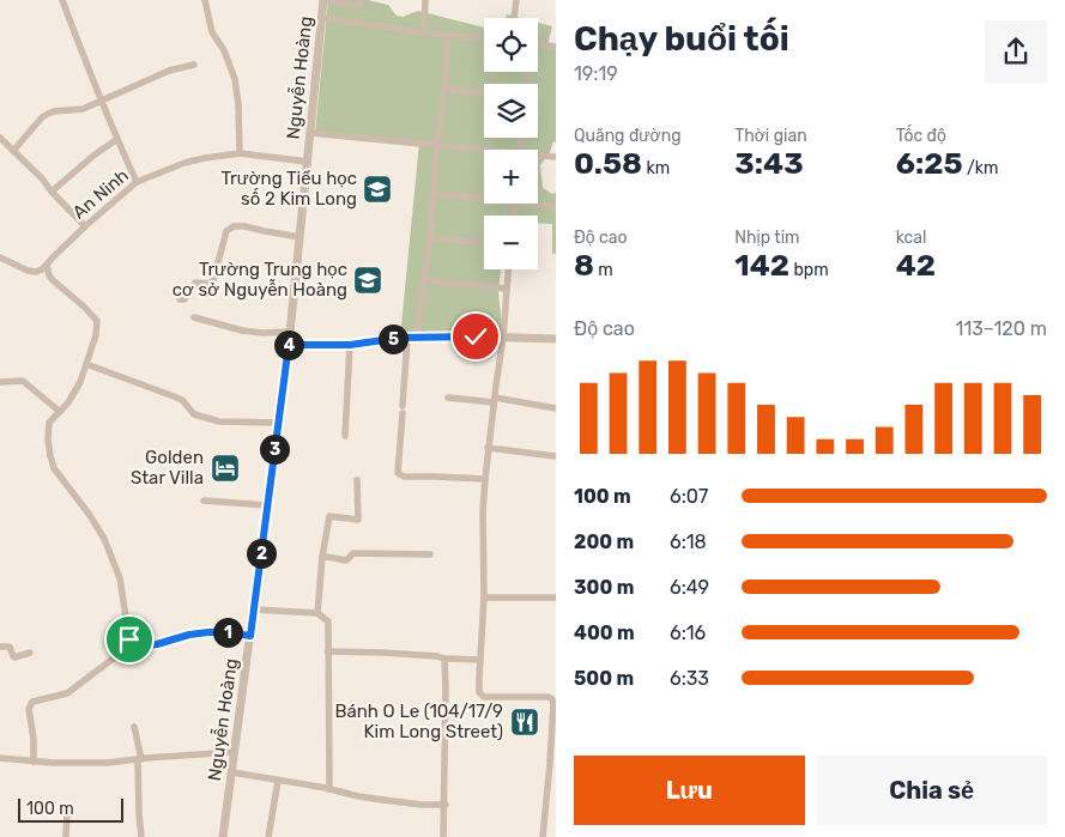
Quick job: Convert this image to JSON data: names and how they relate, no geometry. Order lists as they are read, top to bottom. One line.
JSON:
{"streets":{"street":["Nguyễn Hoàng","An Ninh"]},"crossings":[["Nguyễn Hoàng","An Ninh"]],"places":{"school or university":["Trường Tiểu học số 2 Kim Long","Trường Trung học cơ sở Nguyễn Hoàng"],"hotel":["Golden Star Villa"],"restaurant":["Bánh O Le (104/17/9 Kim Long Street)"]},"scale_bar":"100 m","page":{"heading":["Chạy buổi tối","19:19"],"map_buttons":["+","−"],"stats":[["Quãng đường","0.58 km"],["Thời gian","3:43"],["Tốc độ","6:25 /km"],["Độ cao","8 m"],["Nhịp tim","142 bpm"],["kcal","42"]],"chart":["Độ cao","113–120 m"],"pins":["5","4","3","2","1"],"list":[{"name":"100 m","note":"6:07"},{"name":"200 m","note":"6:18"},{"name":"300 m","note":"6:49"},{"name":"400 m","note":"6:16"},{"name":"500 m","note":"6:33"}],"buttons":["Lưu","Chia sẻ"],"scale":"100 m"}}
